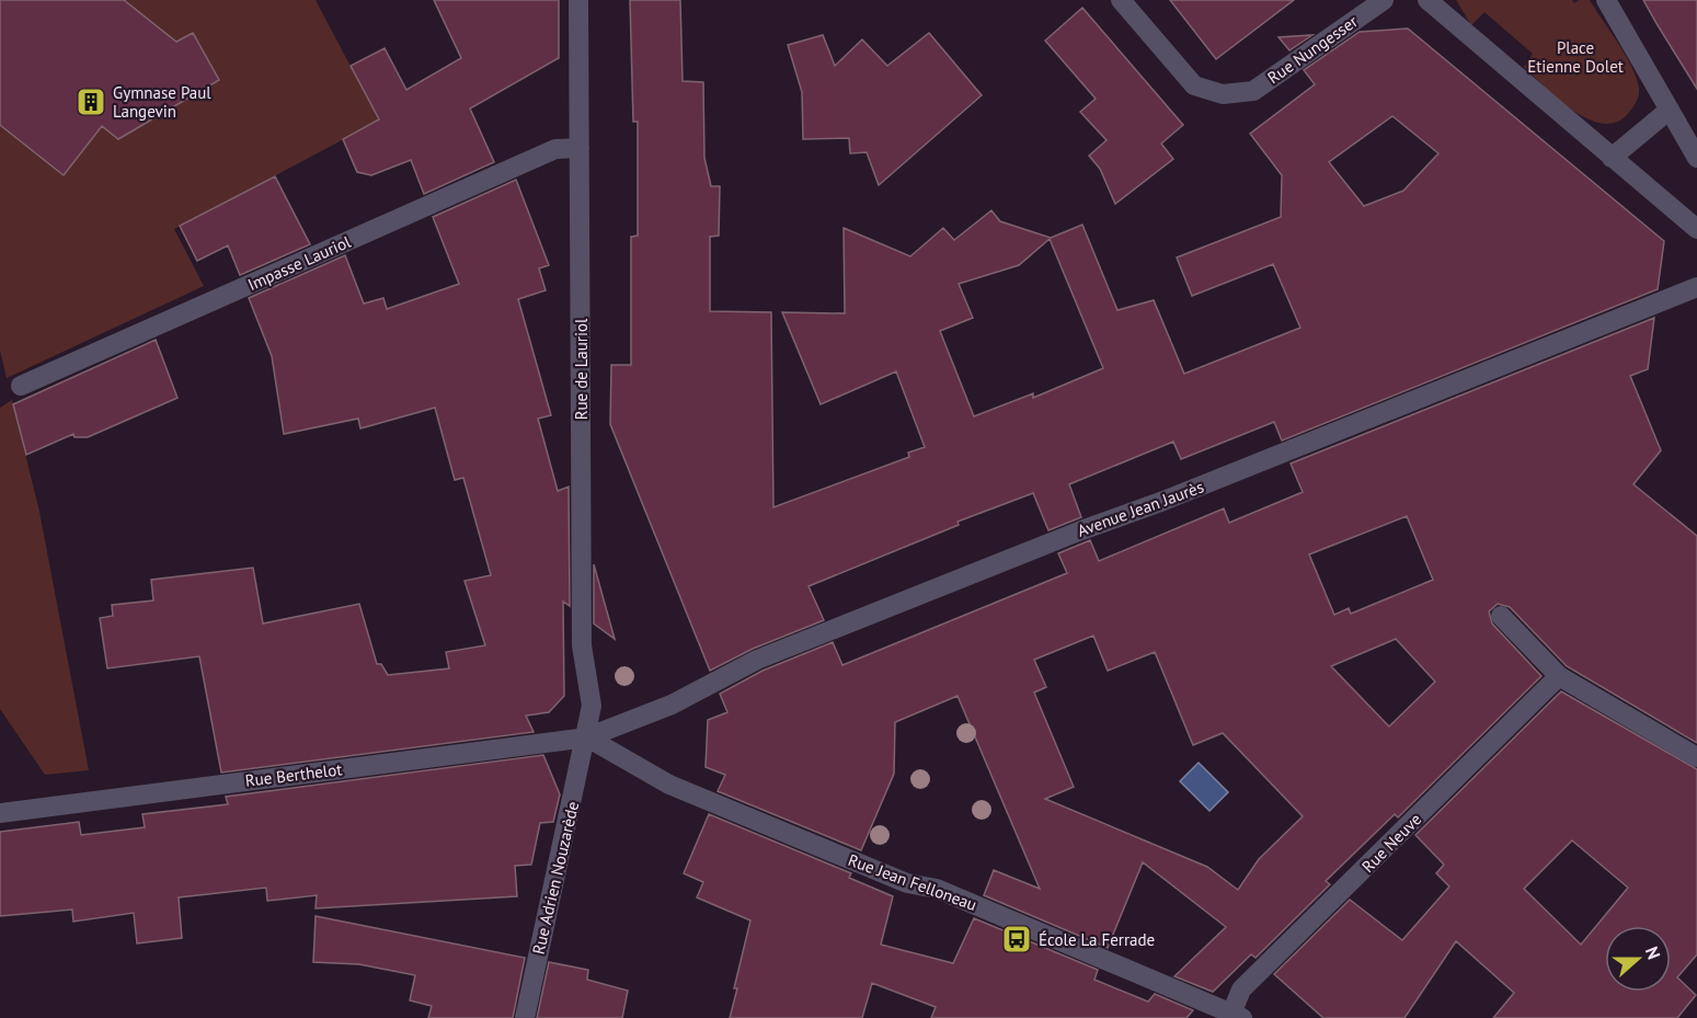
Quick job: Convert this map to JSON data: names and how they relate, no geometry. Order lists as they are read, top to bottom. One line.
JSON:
{"streets":{"street":["Rue Nungesser","Impasse Lauriol","Rue de Lauriol","Avenue Jean Jaurès","Rue Berthelot","Rue Neuve","Rue Adrien Nouzarède","Rue Jean Felloneau"]},"crossings":[["Impasse Lauriol","Rue de Lauriol"],["Rue de Lauriol","Avenue Jean Jaurès"],["Rue de Lauriol","Rue Berthelot"],["Rue de Lauriol","Rue Adrien Nouzarède"],["Rue de Lauriol","Rue Jean Felloneau"],["Avenue Jean Jaurès","Rue Berthelot"],["Avenue Jean Jaurès","Rue Adrien Nouzarède"],["Avenue Jean Jaurès","Rue Jean Felloneau"],["Rue Berthelot","Rue Adrien Nouzarède"],["Rue Berthelot","Rue Jean Felloneau"],["Rue Neuve","Rue Jean Felloneau"],["Rue Adrien Nouzarède","Rue Jean Felloneau"]],"parks":["Place Etienne Dolet"],"places":{"building":["Gymnase Paul Langevin"],"bus stop":["École La Ferrade"]},"north":"right"}
